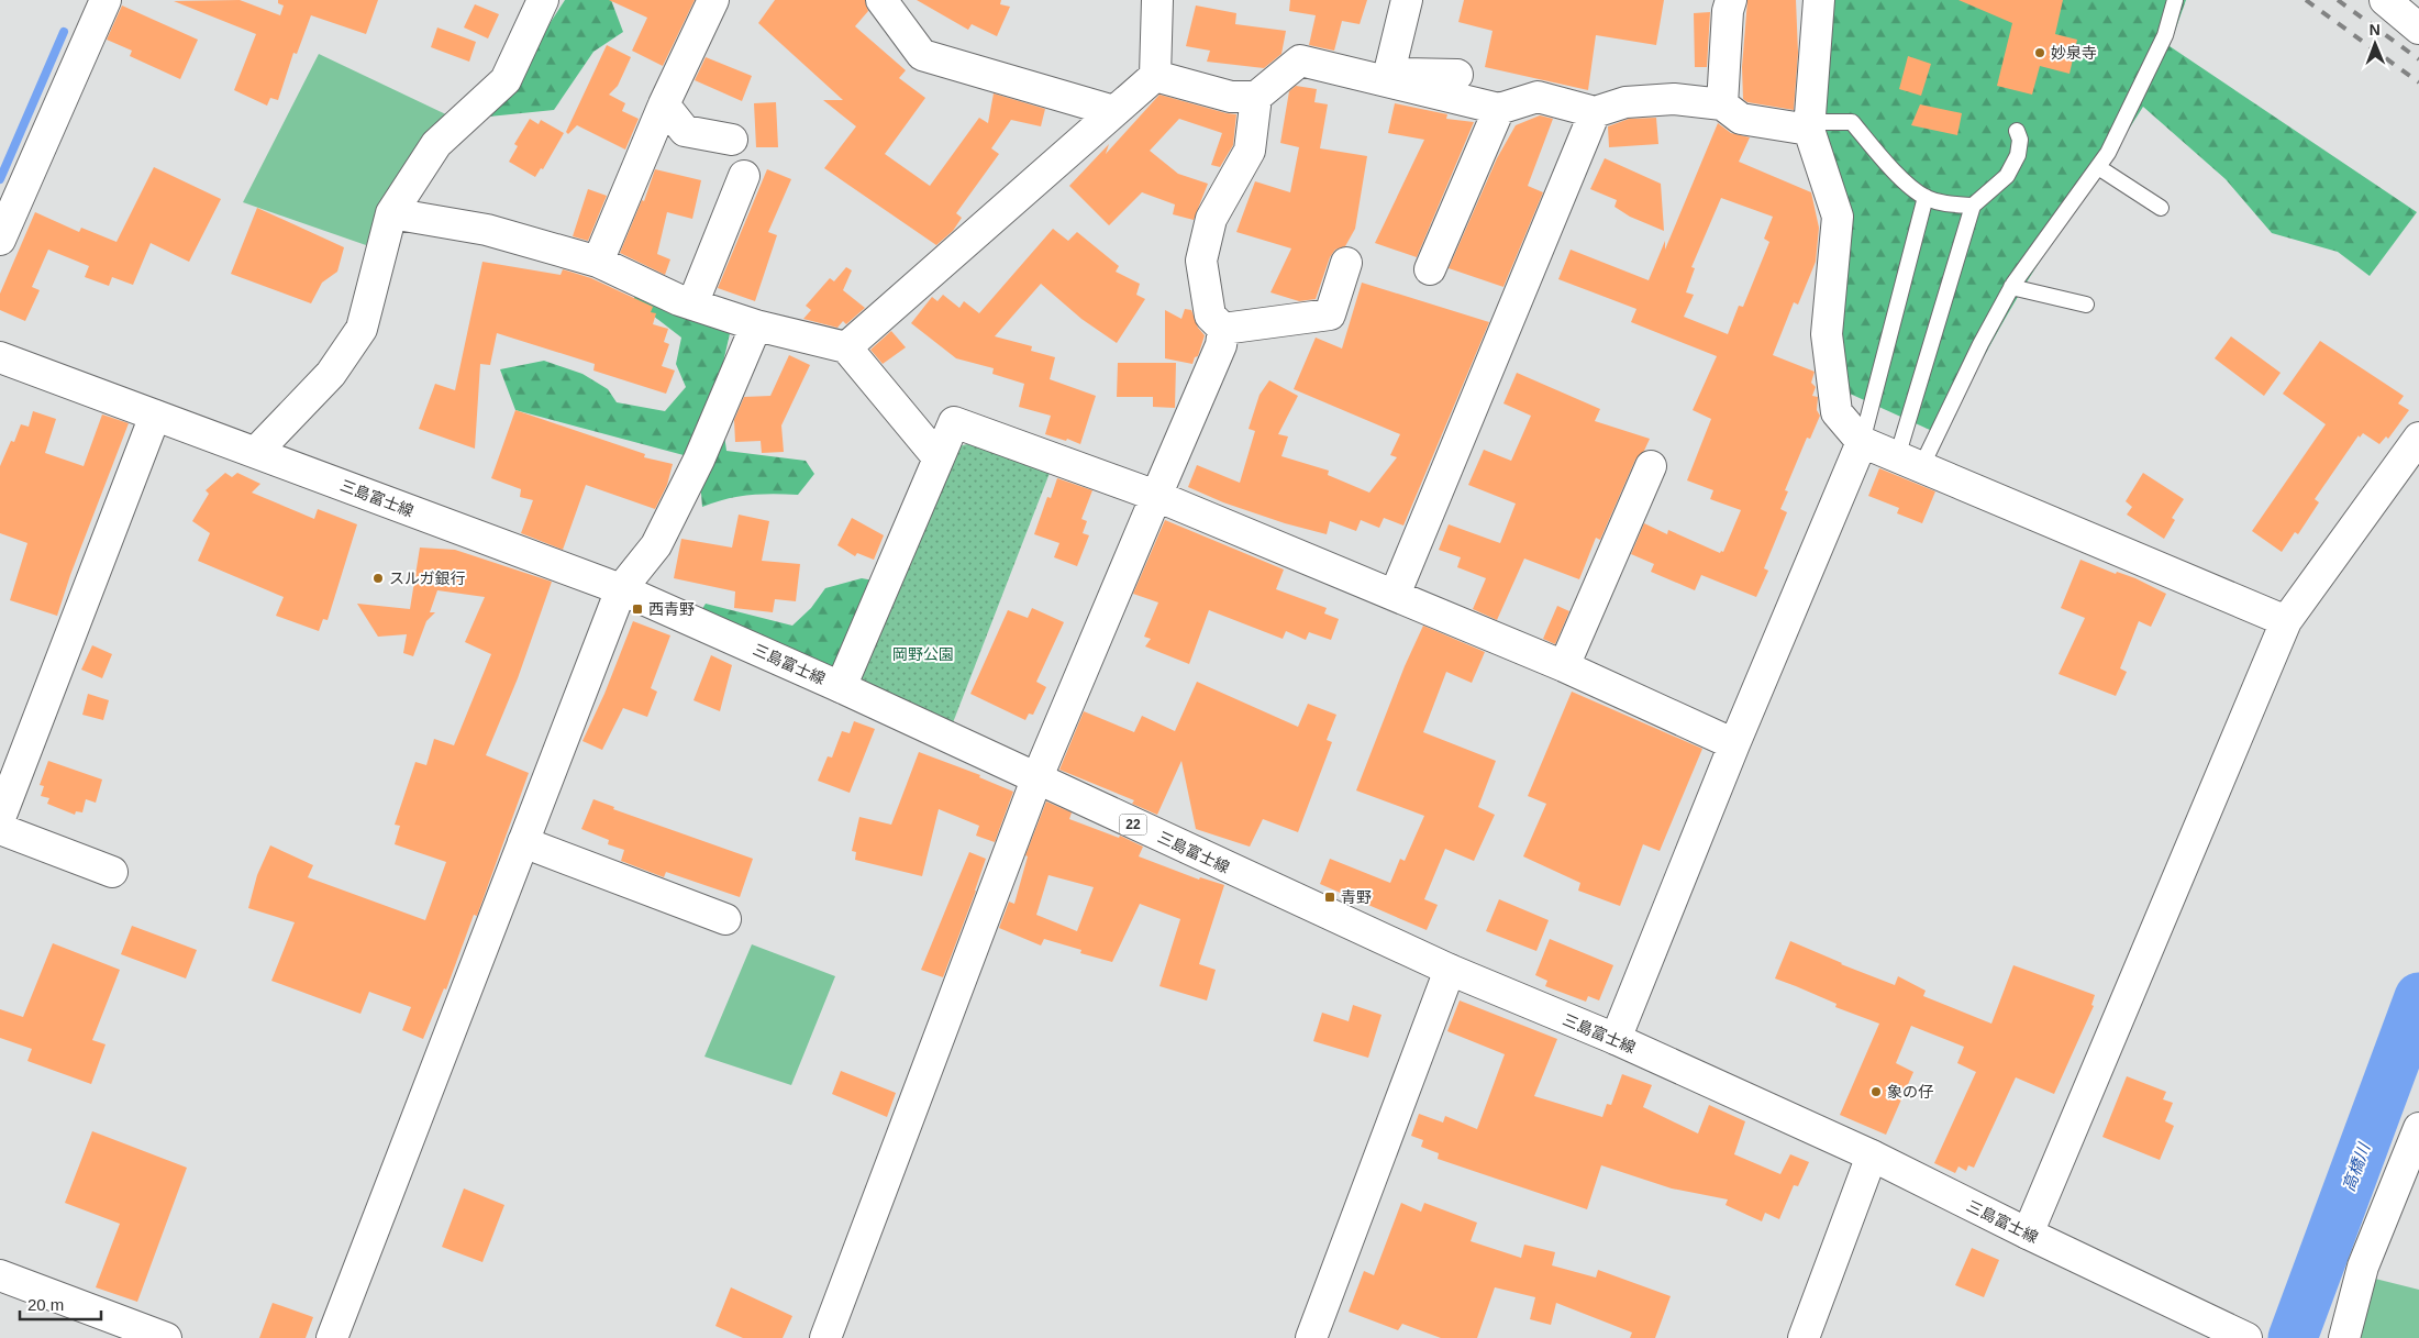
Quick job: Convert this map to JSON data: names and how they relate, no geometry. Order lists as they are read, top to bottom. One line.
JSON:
{"streets":{"street":["三島富士線","22"]},"water":["高橋川"],"parks":["岡野公園"],"places":{"other":["妙泉寺","スルガ銀行","象の仔"],"transit":["西青野","青野"]},"scale_bar":"20 m","north":"top"}
